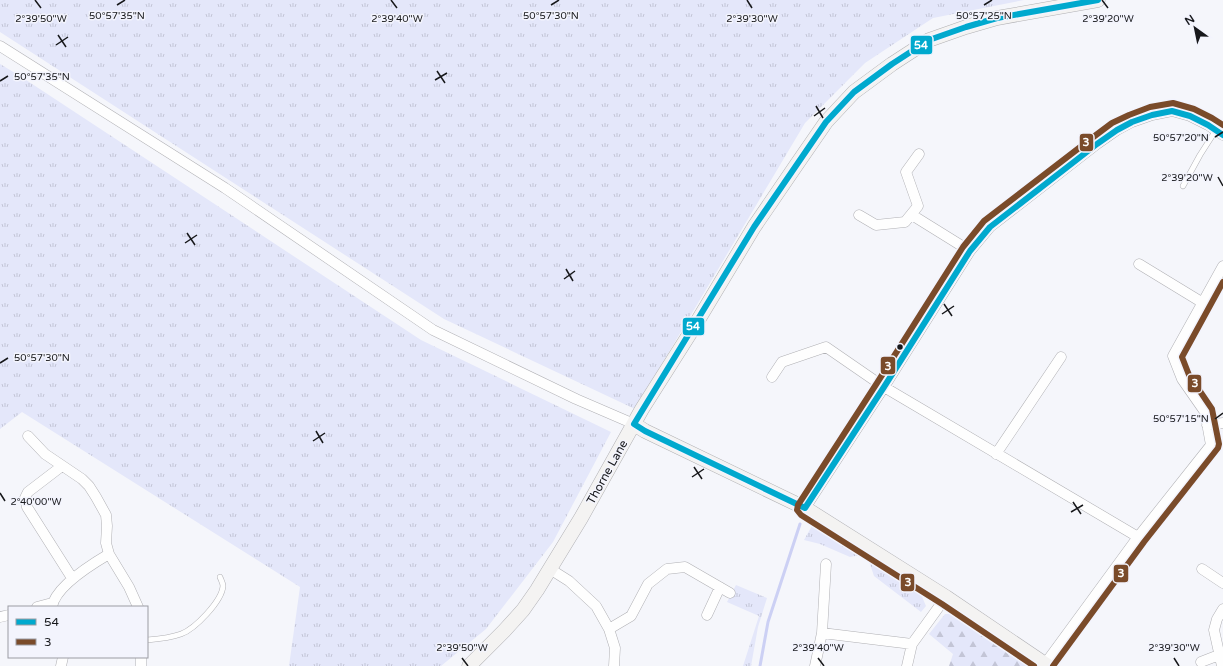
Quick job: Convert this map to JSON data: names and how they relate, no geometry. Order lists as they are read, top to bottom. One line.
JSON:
{"streets":{"street":["Thorne Lane"]},"lines":["transit line 54","transit line 3"],"legend":["54","3"],"north":"top left","coordinates":["50°57'35\"N","50°57'30\"N","50°57'25\"N","2°39'30\"W","2°39'50\"W","2°39'40\"W","2°39'20\"W","50°57'20\"N","50°57'15\"N","2°40'00\"W"]}
